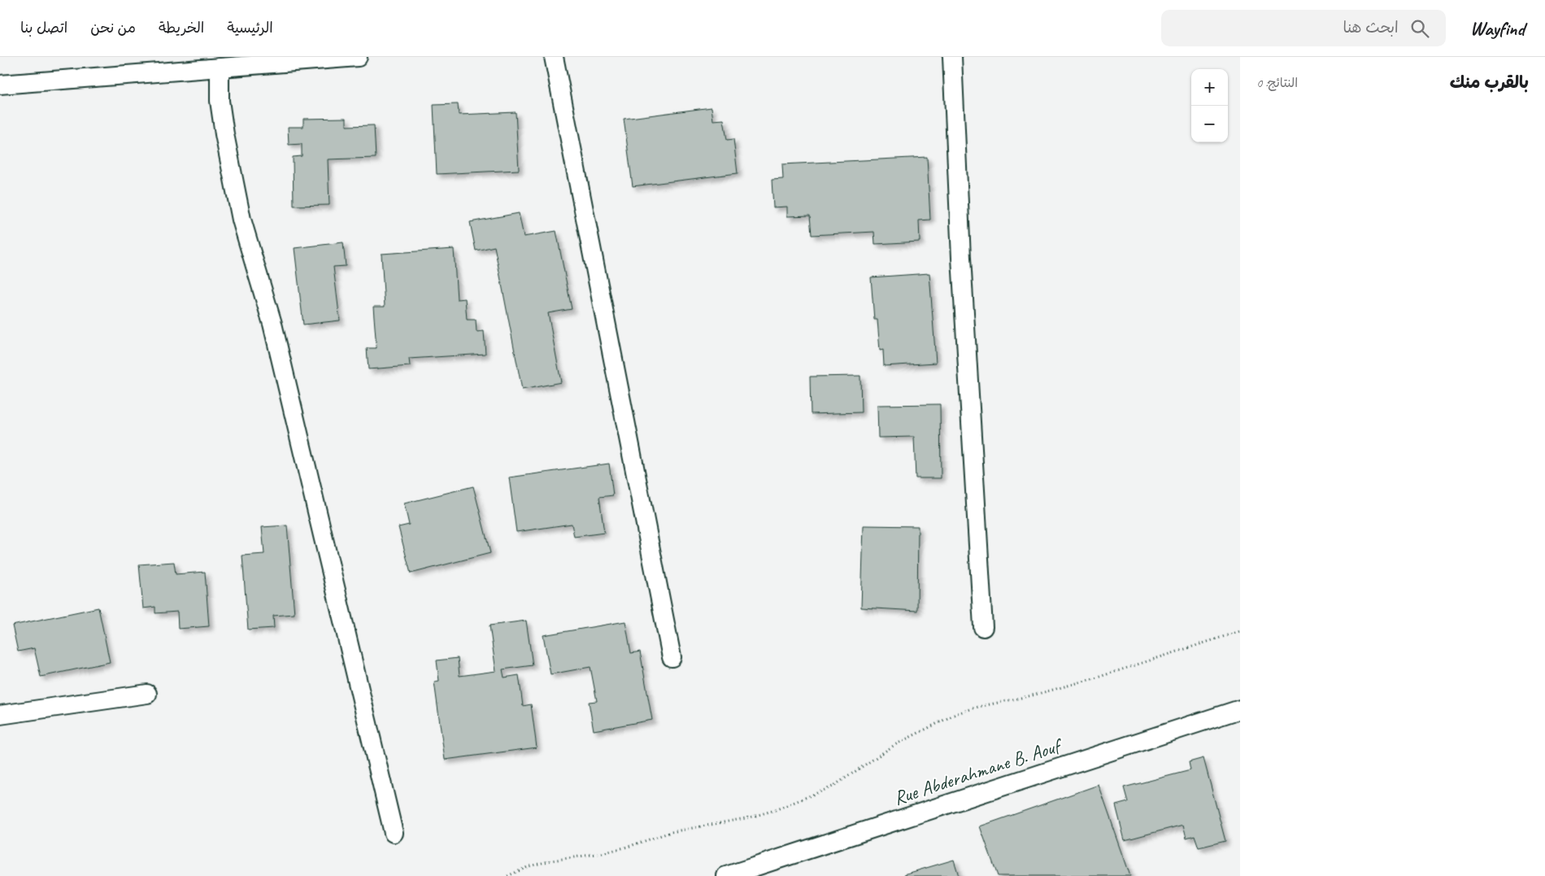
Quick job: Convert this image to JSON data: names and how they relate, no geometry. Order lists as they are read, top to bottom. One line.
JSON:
{"streets":{"street":["Rue Abderahmane B. Aouf"]},"page":{"header":"Wayfind","search":"ابحث هنا","nav":["الرئيسية","الخريطة","من نحن","اتصل بنا"],"heading":["بالقرب منك","النتائج: 0"],"map_buttons":["+","−"]}}
